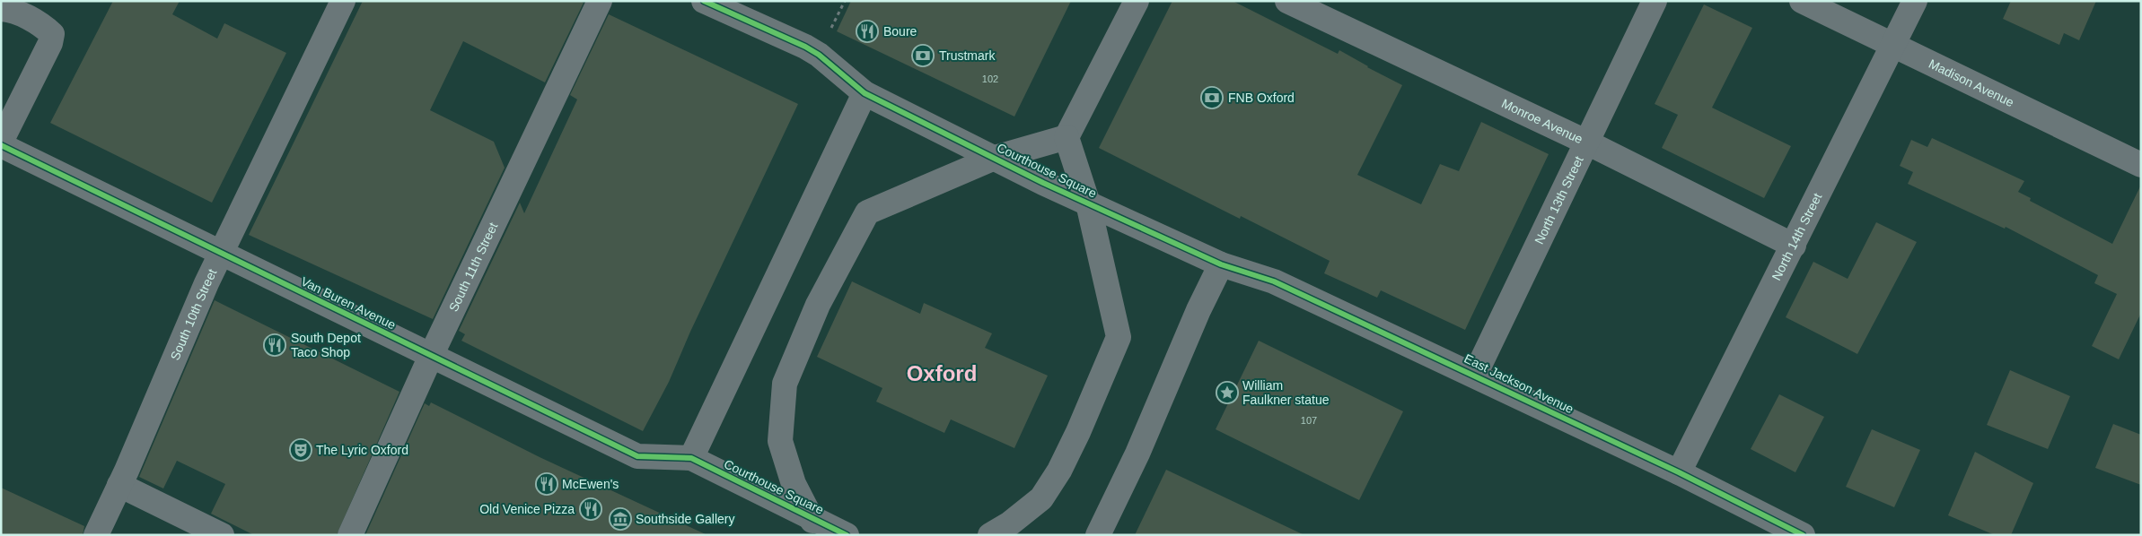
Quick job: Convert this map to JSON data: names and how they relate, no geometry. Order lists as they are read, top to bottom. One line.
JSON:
{"streets":{"street":["Madison Avenue","Monroe Avenue","Courthouse Square","North 13th Street","North 14th Street","South 11th Street","Van Buren Avenue","South 10th Street","East Jackson Avenue"]},"crossings":[["Madison Avenue","North 14th Street"],["Monroe Avenue","North 13th Street"],["Monroe Avenue","North 14th Street"],["Courthouse Square","Van Buren Avenue"],["Courthouse Square","East Jackson Avenue"],["North 13th Street","East Jackson Avenue"],["North 14th Street","East Jackson Avenue"],["South 11th Street","Van Buren Avenue"],["Van Buren Avenue","South 10th Street"]],"districts":["Oxford"],"places":{"restaurant":["Boure","South Depot Taco Shop","McEwen's","Old Venice Pizza"],"bank":["Trustmark","FNB Oxford"],"place":["William Faulkner statue"],"theatre":["The Lyric Oxford"],"museum":["Southside Gallery"]},"house_numbers":["102","107"]}
